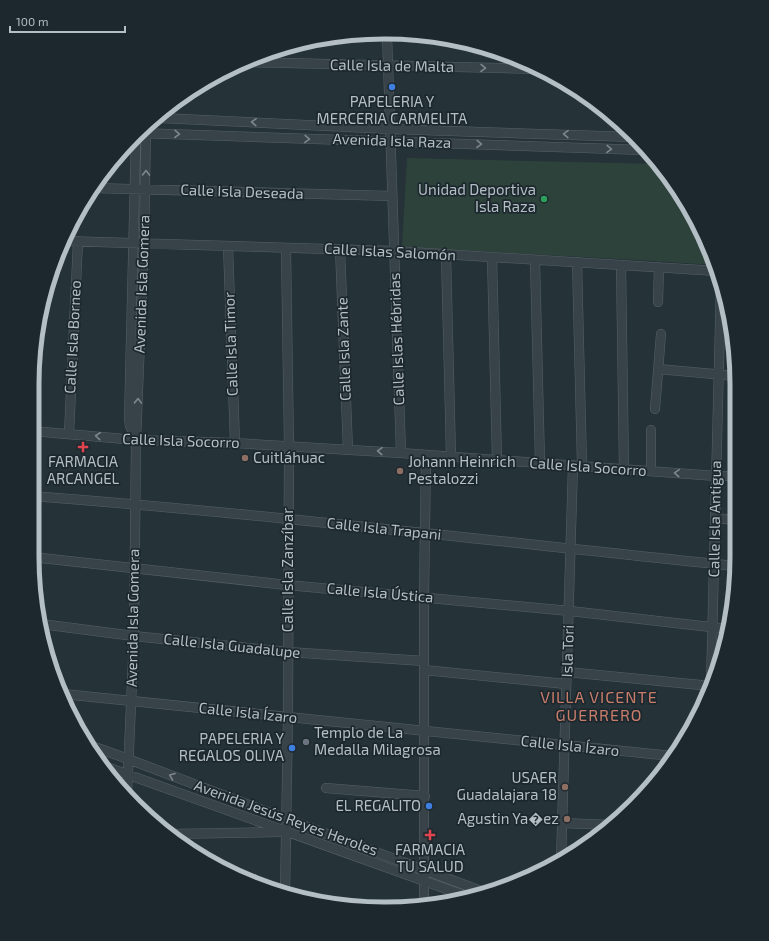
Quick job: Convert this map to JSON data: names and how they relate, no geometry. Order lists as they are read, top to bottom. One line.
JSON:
{"streets":{"street":["Calle Isla de Malta","Avenida Isla Raza","Calle Isla Deseada","Calle Islas Salomón","Avenida Isla Gomera","Calle Isla Borneo","Calle Islas Hébridas","Calle Isla Timor","Calle Isla Zante","Calle Isla Socorro","Calle Isla Antigua","Calle Isla Trapani","Calle Isla Zanzíbar","Calle Isla Ústica","Calle Isla Guadalupe","Isla Tori","Calle Isla Ízaro","Avenida Jesús Reyes Heroles"]},"crossings":[["Calle Isla de Malta","Calle Islas Hébridas"],["Avenida Isla Raza","Calle Islas Hébridas"],["Calle Isla Deseada","Avenida Isla Gomera"],["Calle Isla Deseada","Calle Islas Hébridas"],["Calle Islas Salomón","Avenida Isla Gomera"],["Calle Islas Salomón","Calle Isla Borneo"],["Calle Islas Salomón","Calle Islas Hébridas"],["Calle Islas Salomón","Calle Isla Timor"],["Calle Islas Salomón","Calle Isla Zante"],["Calle Islas Salomón","Calle Isla Zanzíbar"],["Calle Islas Salomón","Isla Tori"],["Avenida Isla Gomera","Calle Isla Socorro"],["Avenida Isla Gomera","Calle Isla Trapani"],["Avenida Isla Gomera","Calle Isla Ústica"],["Avenida Isla Gomera","Calle Isla Guadalupe"],["Avenida Isla Gomera","Calle Isla Ízaro"],["Avenida Isla Gomera","Avenida Jesús Reyes Heroles"],["Calle Isla Borneo","Calle Isla Socorro"],["Calle Islas Hébridas","Calle Isla Socorro"],["Calle Isla Timor","Calle Isla Socorro"],["Calle Isla Zante","Calle Isla Socorro"],["Calle Isla Socorro","Calle Isla Antigua"],["Calle Isla Socorro","Calle Isla Zanzíbar"],["Calle Isla Socorro","Isla Tori"],["Calle Isla Antigua","Calle Isla Trapani"],["Calle Isla Antigua","Calle Isla Ústica"],["Calle Isla Trapani","Calle Isla Zanzíbar"],["Calle Isla Trapani","Isla Tori"],["Calle Isla Zanzíbar","Calle Isla Ústica"],["Calle Isla Zanzíbar","Calle Isla Guadalupe"],["Calle Isla Zanzíbar","Calle Isla Ízaro"],["Calle Isla Zanzíbar","Avenida Jesús Reyes Heroles"],["Calle Isla Ústica","Isla Tori"],["Calle Isla Guadalupe","Isla Tori"],["Isla Tori","Calle Isla Ízaro"]],"one_way":["Calle Isla de Malta"],"districts":["VILLA VICENTE GUERRERO"],"places":{"other":["PAPELERIA Y MERCERIA CARMELITA","Unidad Deportiva Isla Raza","Cuitláhuac","Johann Heinrich Pestalozzi","Templo de La Medalla Milagrosa","PAPELERIA Y REGALOS OLIVA","USAER Guadalajara 18","EL REGALITO","Agustin Ya�ez"],"health":["FARMACIA ARCANGEL","FARMACIA TU SALUD"]},"scale_bar":"100 m"}
